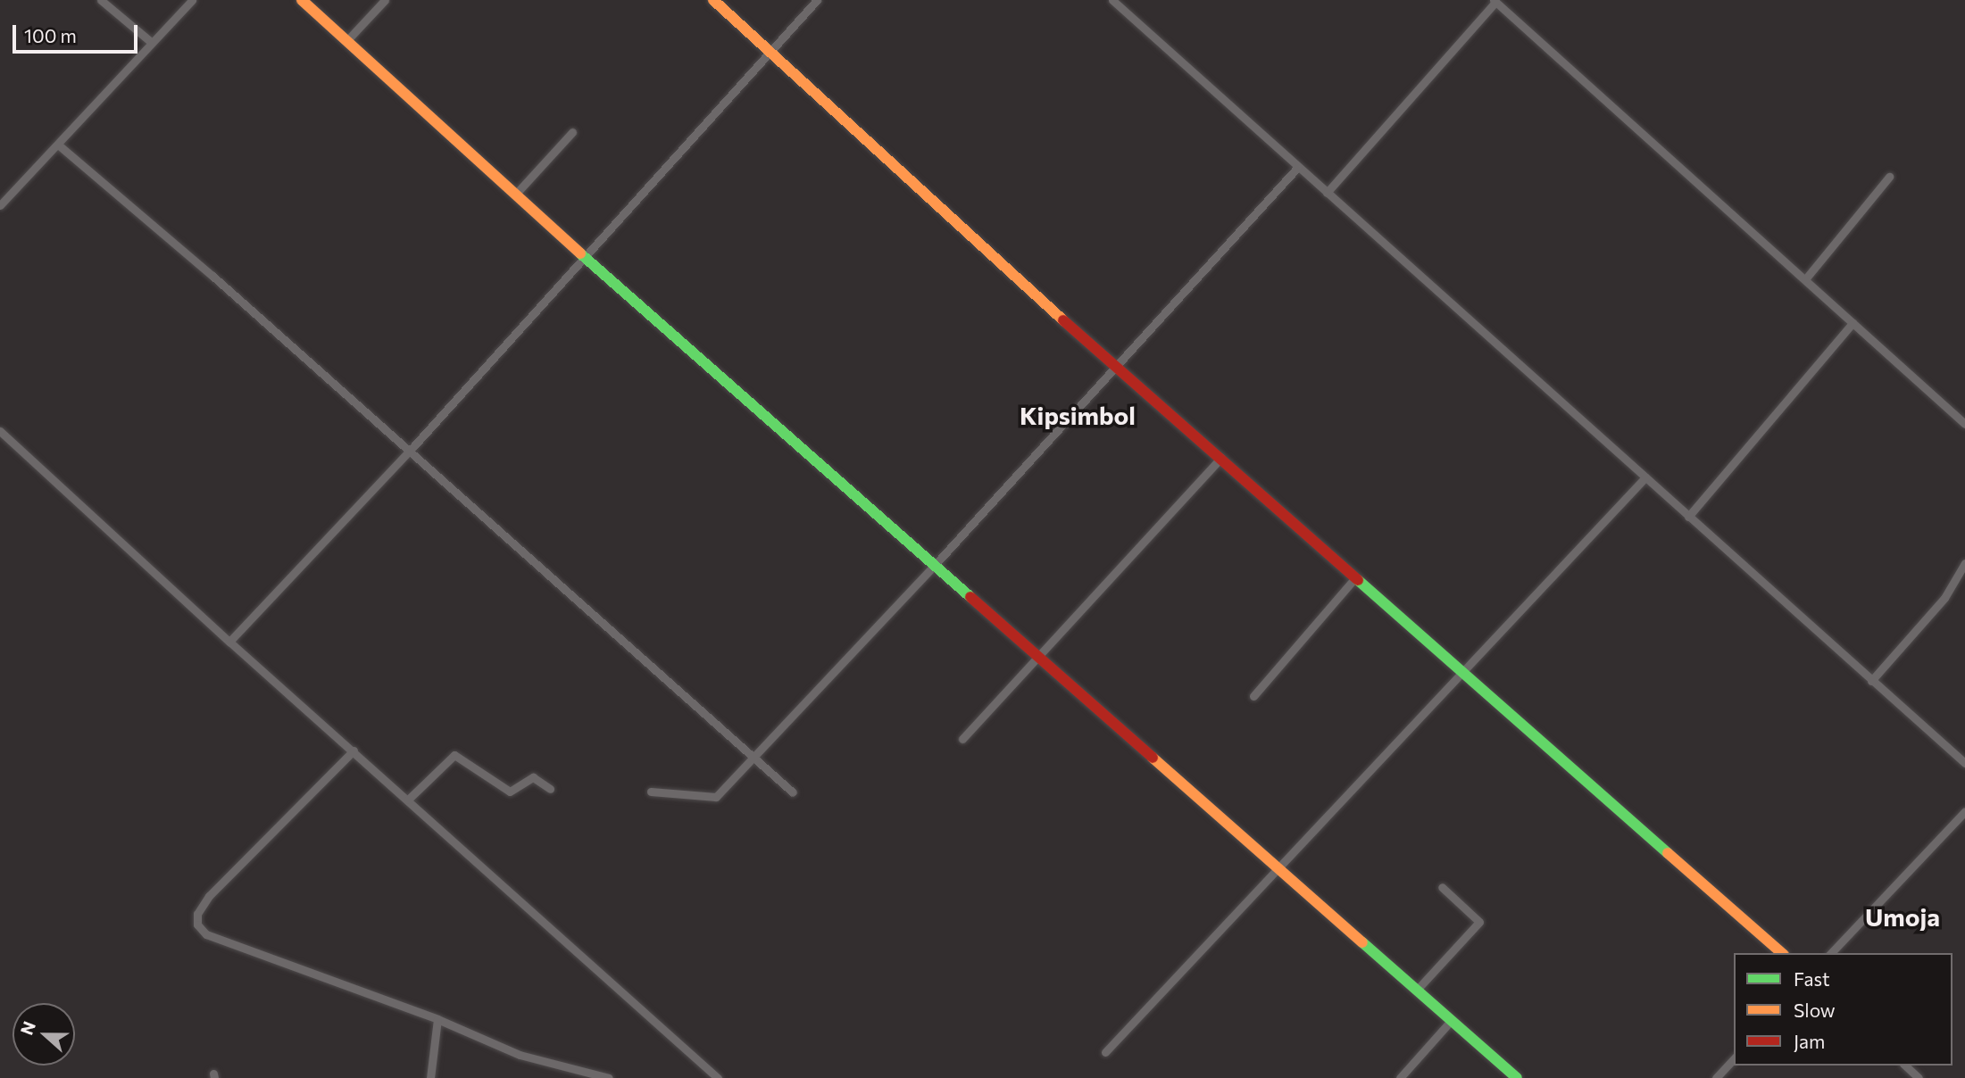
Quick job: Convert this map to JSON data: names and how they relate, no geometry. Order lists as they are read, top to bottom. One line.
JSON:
{"districts":["Kipsimbol","Umoja"],"legend":["Fast","Slow","Jam"],"scale_bar":"100 m","north":"left"}
